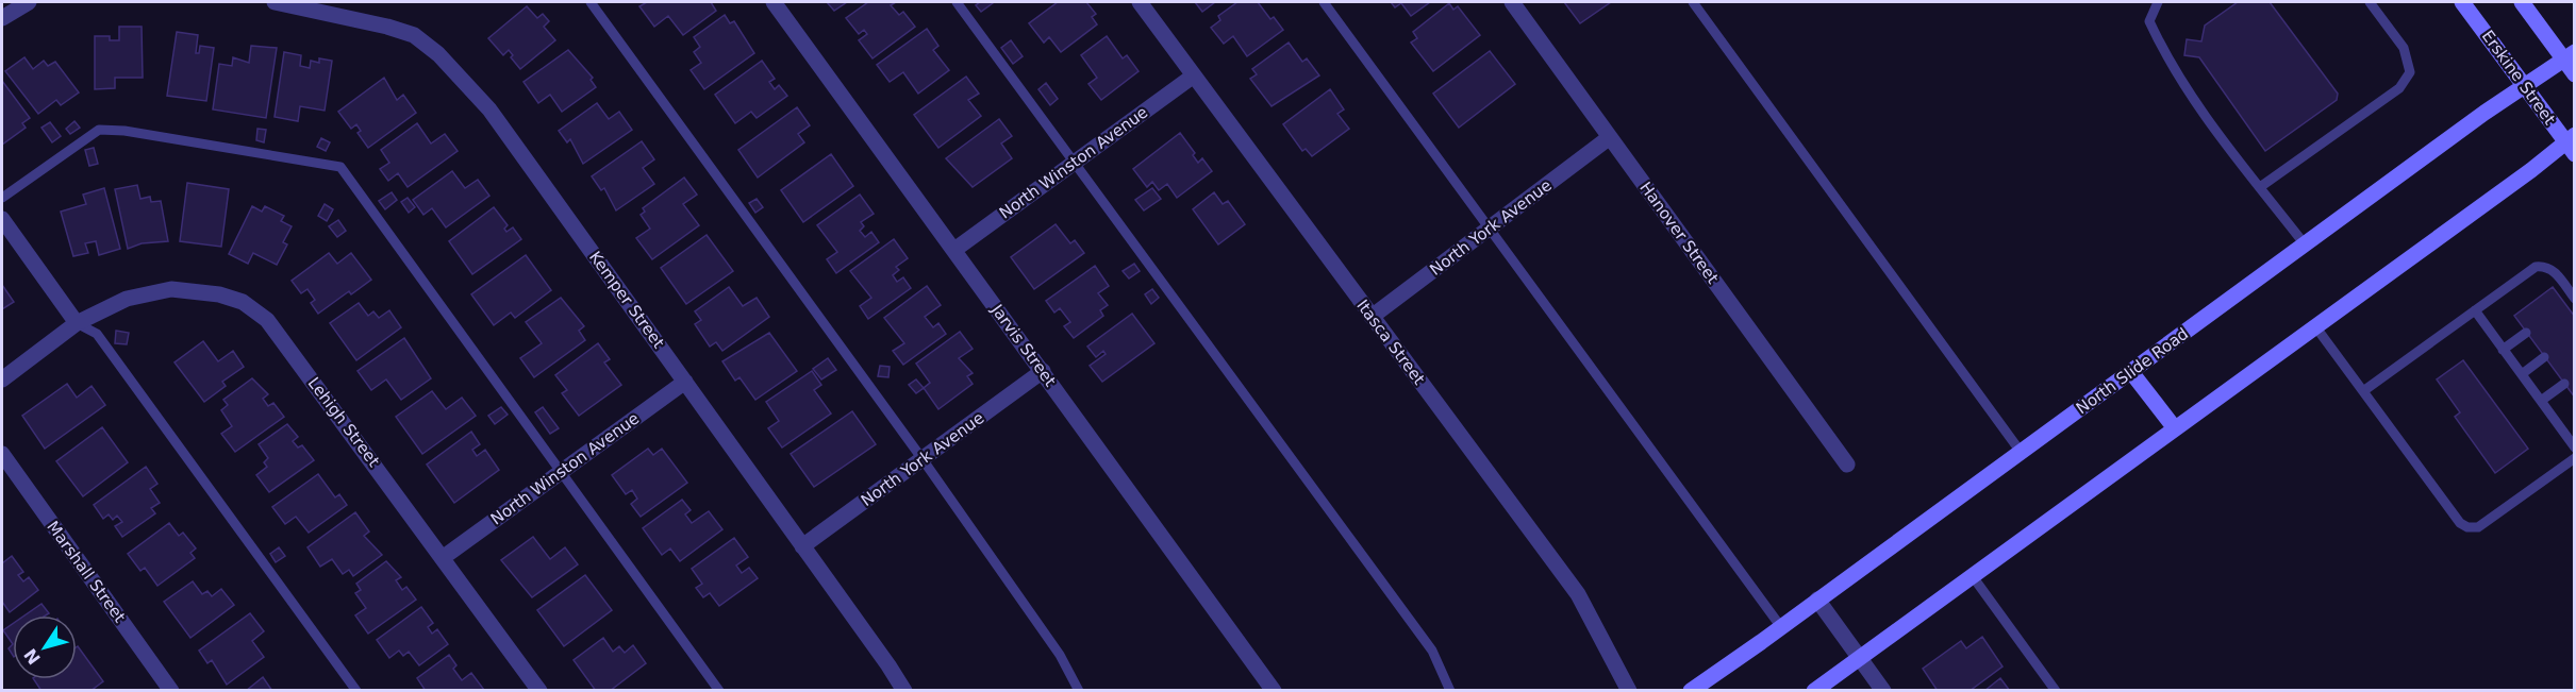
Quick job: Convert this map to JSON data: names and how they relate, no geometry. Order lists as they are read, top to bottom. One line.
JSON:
{"streets":{"main road":["Erskine Street","North Slide Road"],"street":["North Winston Avenue","North York Avenue","Hanover Street","Kemper Street","Itasca Street","Jarvis Street","Lehigh Street","Marshall Street"]},"crossings":[["Erskine Street","North Slide Road"],["North Winston Avenue","Kemper Street"],["North Winston Avenue","Itasca Street"],["North Winston Avenue","Jarvis Street"],["North Winston Avenue","Lehigh Street"],["North York Avenue","Hanover Street"],["North York Avenue","Kemper Street"],["North York Avenue","Itasca Street"],["North York Avenue","Jarvis Street"]],"north":"bottom left"}
